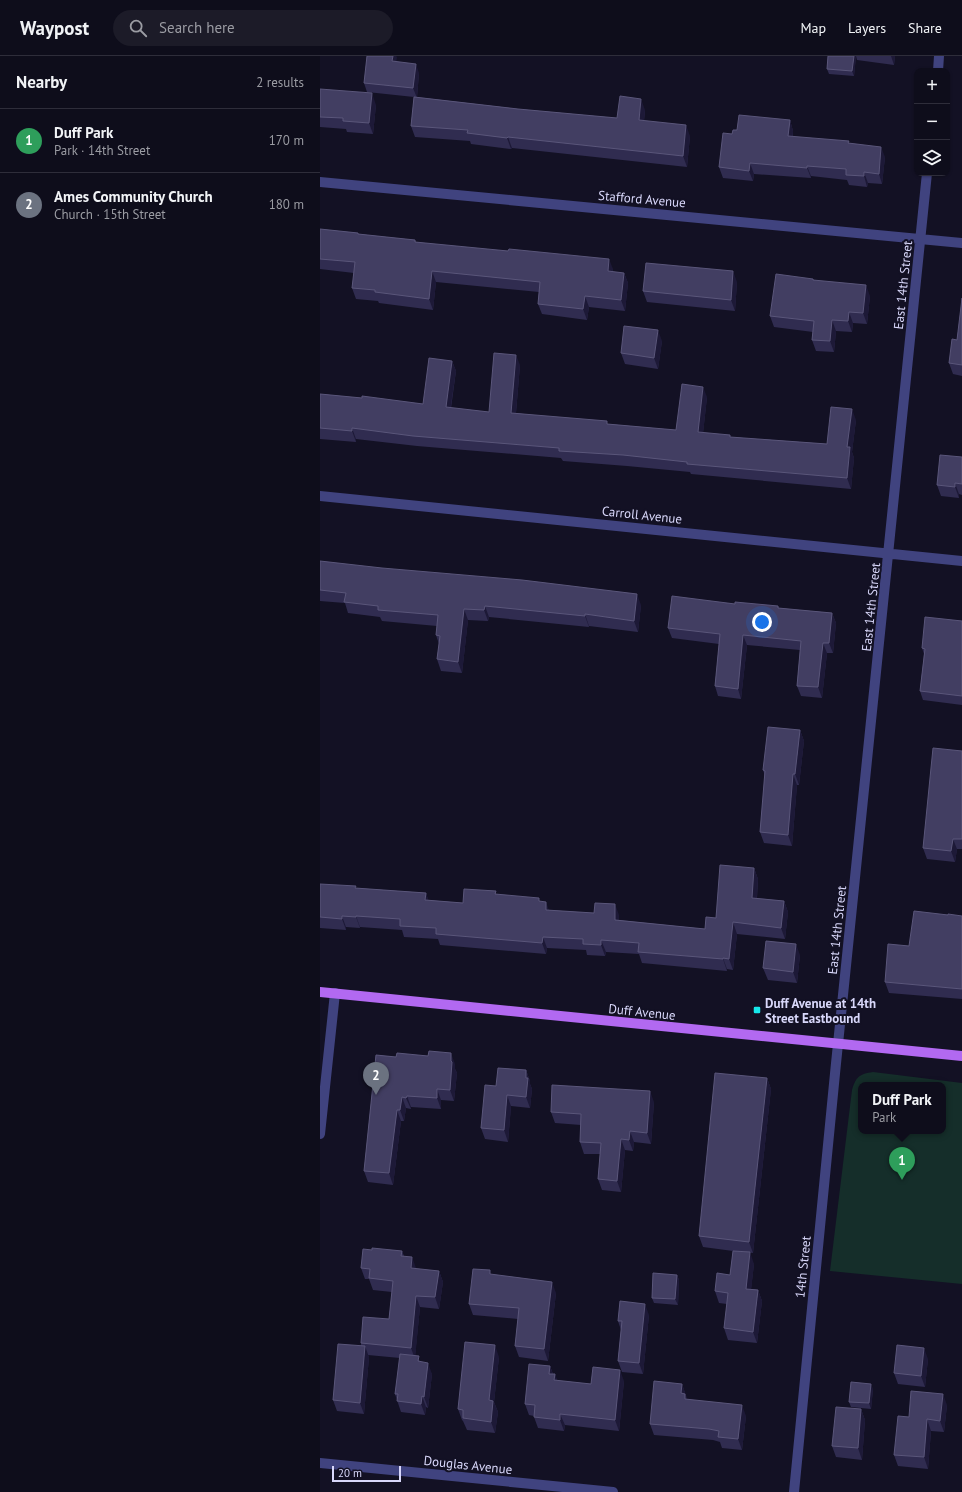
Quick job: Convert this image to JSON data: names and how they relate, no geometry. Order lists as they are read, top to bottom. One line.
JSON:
{"streets":{"main road":["Duff Avenue"],"street":["Stafford Avenue","East 14th Street","Carroll Avenue","14th Street","Douglas Avenue"]},"crossings":[["Stafford Avenue","East 14th Street"],["East 14th Street","Carroll Avenue"],["East 14th Street","Duff Avenue"],["East 14th Street","14th Street"],["Duff Avenue","14th Street"]],"places":{"transit":["Duff Avenue at 14th Street Eastbound"]},"scale_bar":"20 m","page":{"header":"Waypost","search":"Search here","nav":["Map","Layers","Share"],"heading":["Nearby","2 results"],"map_buttons":["+","−"],"list":[{"mark":"1","name":"Duff Park","note":"Park · 14th Street","value":"170 m"},{"mark":"2","name":"Ames Community Church","note":"Church · 15th Street","value":"180 m"}],"pins":["2","1"],"popup":["Duff Park","Park"],"scale":"20 m"}}
